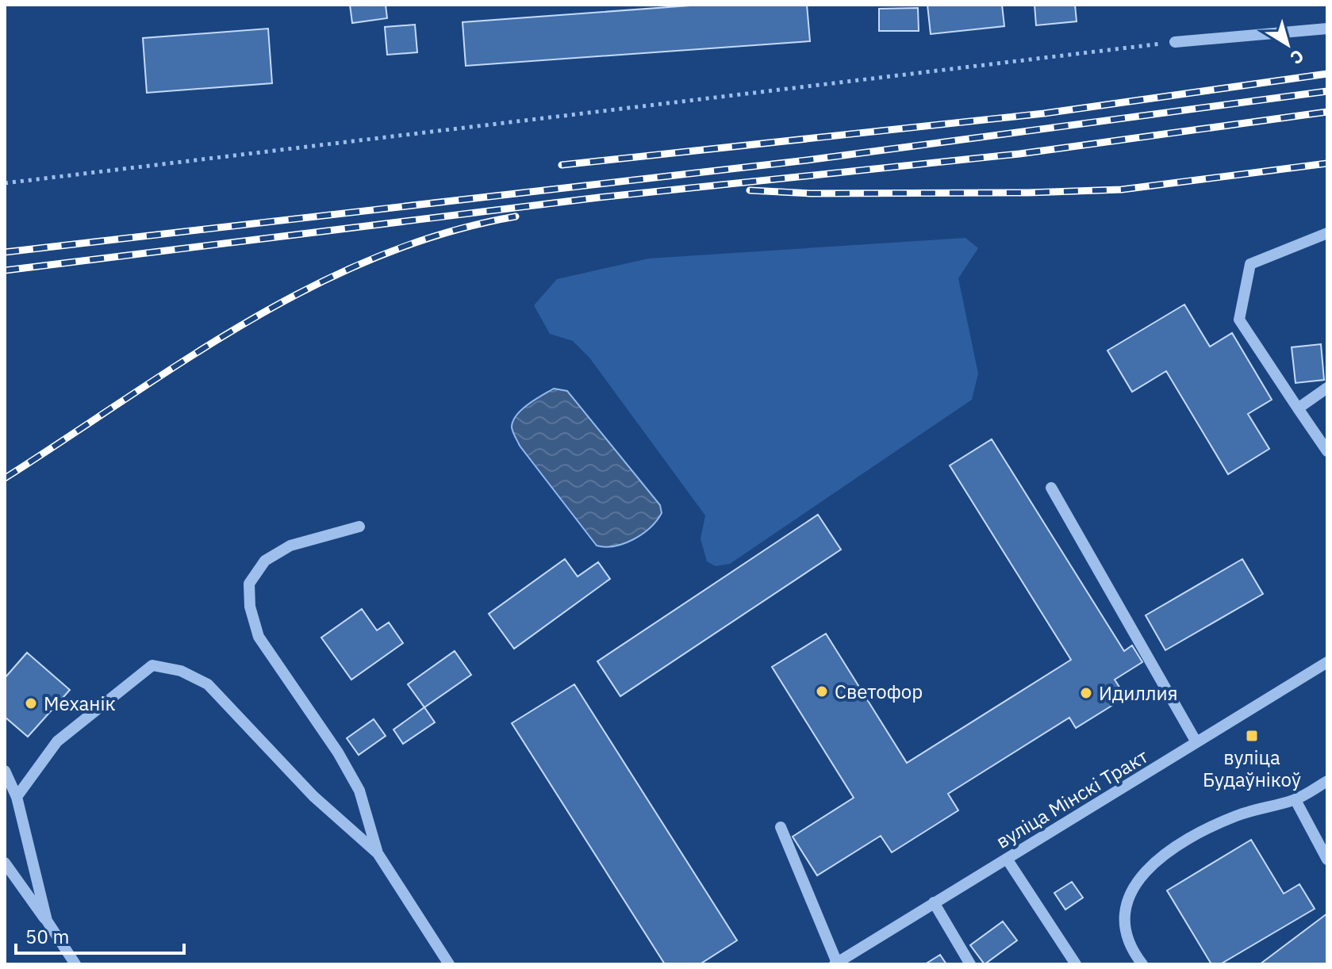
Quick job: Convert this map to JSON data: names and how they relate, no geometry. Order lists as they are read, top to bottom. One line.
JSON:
{"streets":{"street":["вуліца Мінскі Тракт"]},"places":{"other":["Светофор","Идиллия","Механік"],"transit":["вуліца Будаўнікоў"]},"scale_bar":"50 m","north":"bottom right"}
